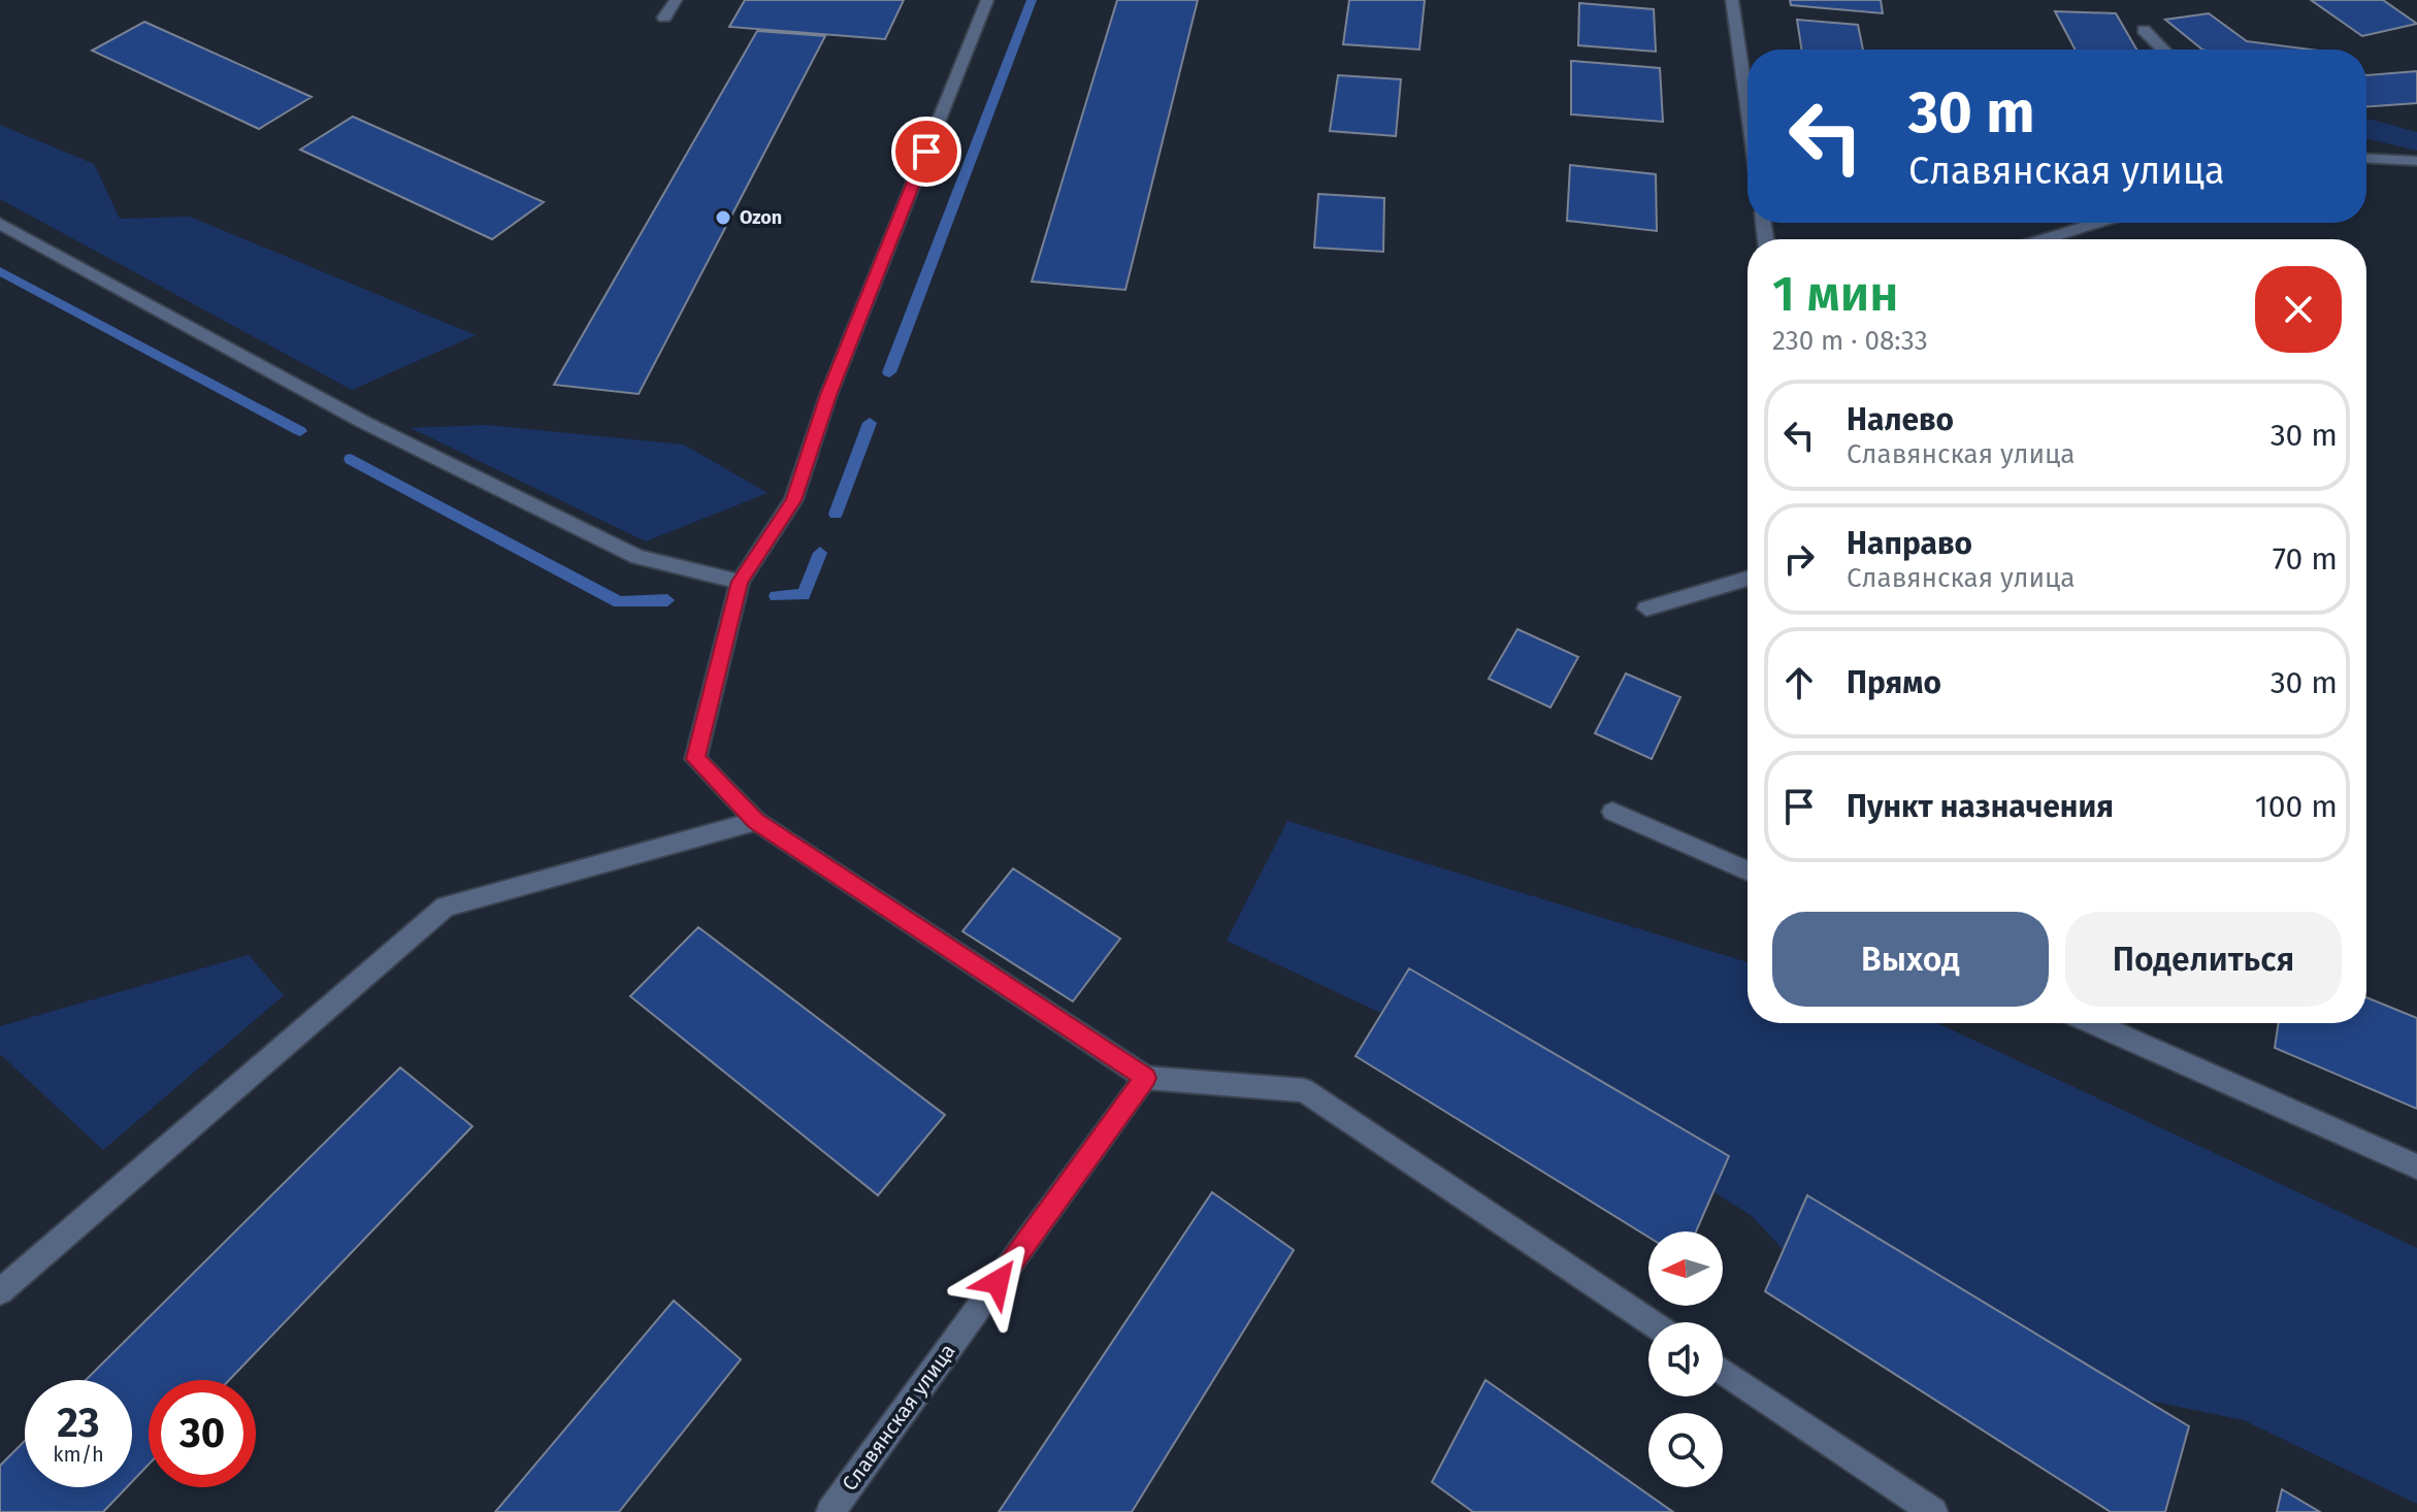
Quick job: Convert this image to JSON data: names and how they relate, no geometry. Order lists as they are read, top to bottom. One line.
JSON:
{"streets":{"street":["Славянская улица"]},"places":["Ozon"],"north":"left","page":{"turn":["30 m","Славянская улица"],"heading":["1 мин","230 m · 08:33"],"list":[{"name":"Налево","note":"Славянская улица","value":"30 m"},{"name":"Направо","note":"Славянская улица","value":"70 m"},{"name":"Прямо","value":"30 m"},{"name":"Пункт назначения","value":"100 m"}],"buttons":["Выход","Поделиться"],"speed":"23 km/h","limit":"30"}}
